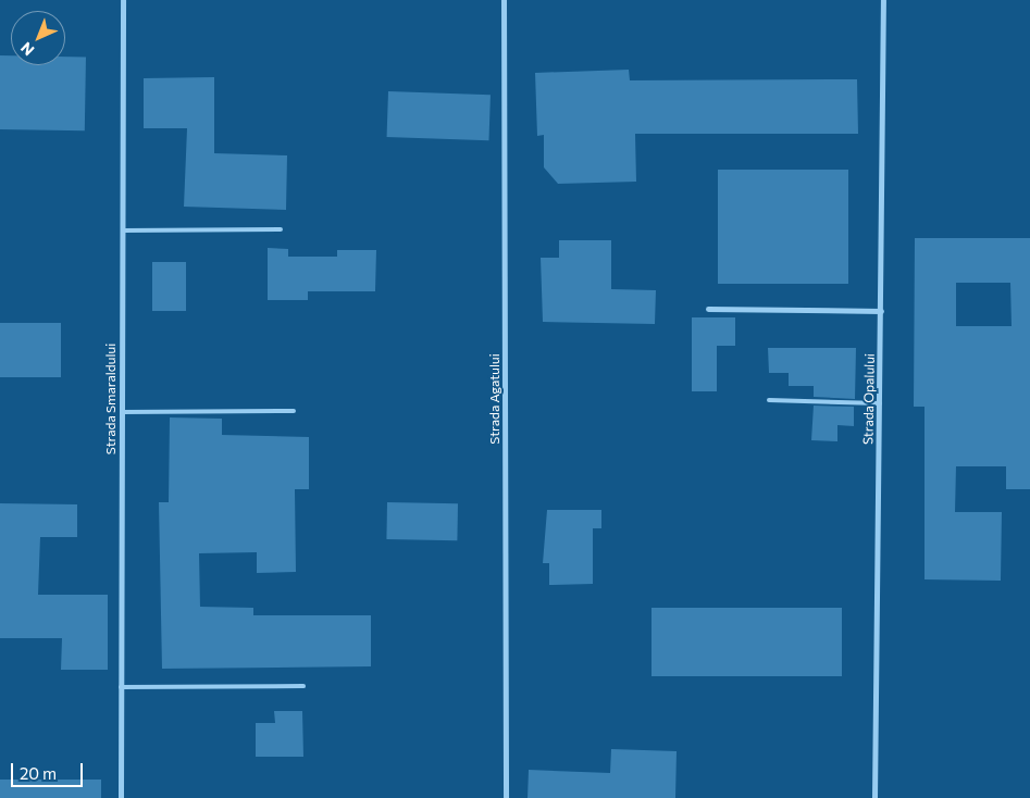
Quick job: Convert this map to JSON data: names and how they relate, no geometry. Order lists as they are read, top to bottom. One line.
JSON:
{"streets":{"street":["Strada Smaraldului","Strada Agatului","Strada Opalului"]},"scale_bar":"20 m","north":"bottom left"}
